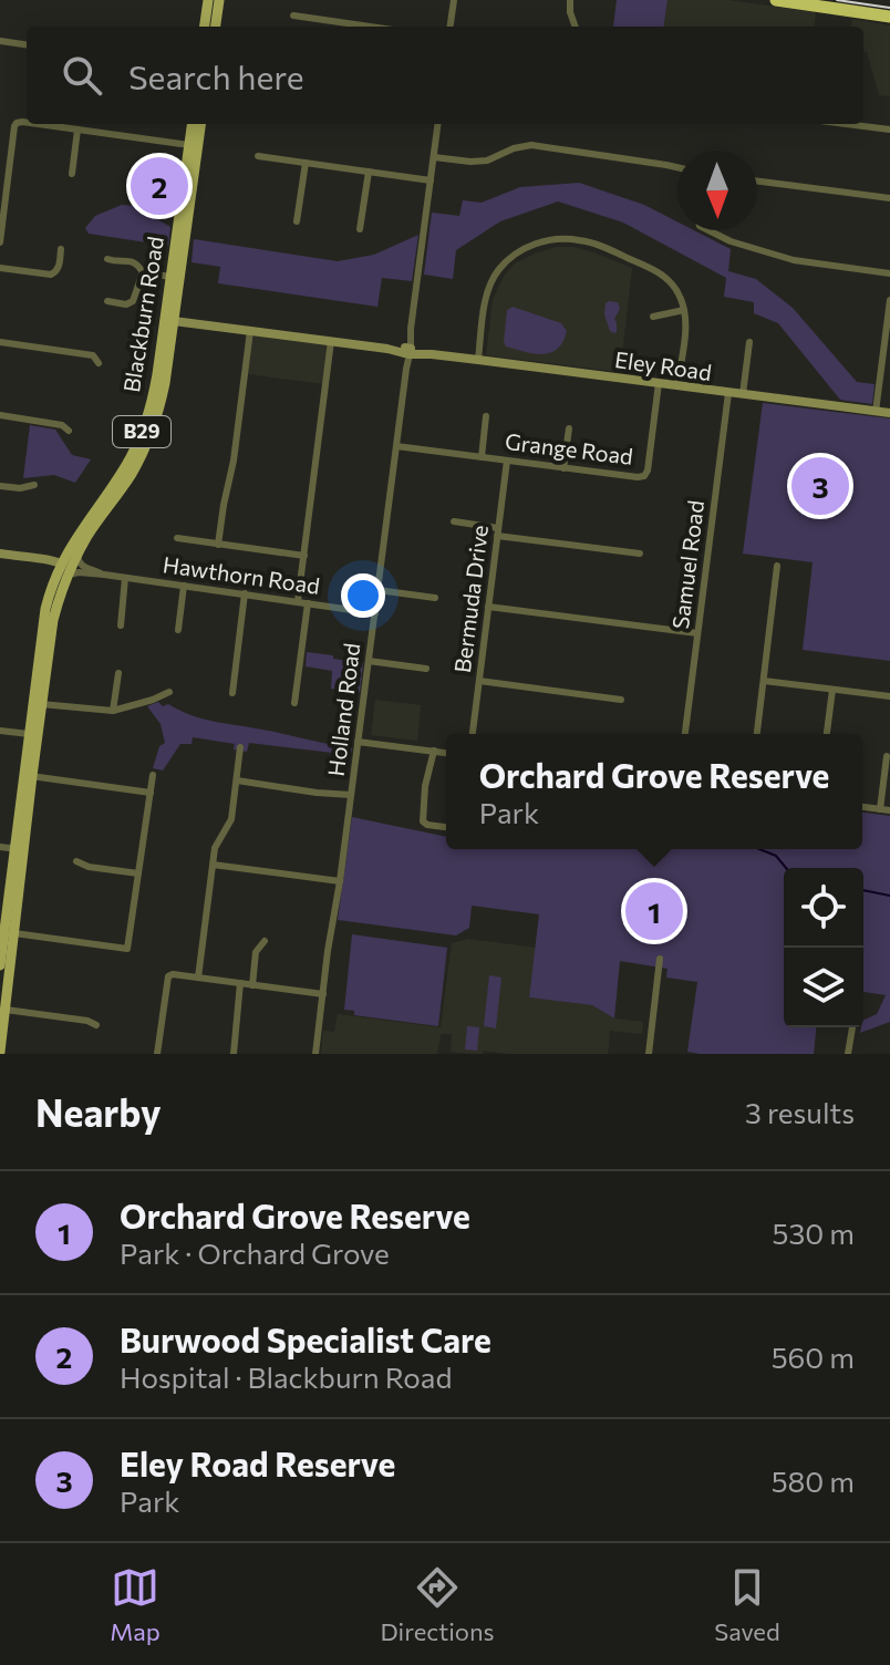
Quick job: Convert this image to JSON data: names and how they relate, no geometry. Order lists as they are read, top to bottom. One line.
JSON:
{"streets":{"main road":["Blackburn Road","Eley Road","B29","Hawthorn Road"],"street":["Grange Road","Samuel Road","Bermuda Drive","Holland Road"]},"crossings":[["Blackburn Road","Eley Road"],["Blackburn Road","Hawthorn Road"],["Eley Road","Grange Road"],["Eley Road","Samuel Road"],["Eley Road","Holland Road"],["Grange Road","Bermuda Drive"],["Grange Road","Holland Road"],["Hawthorn Road","Holland Road"]],"north":"bottom","page":{"search":"Search here","pins":["2","3","1"],"popup":["Orchard Grove Reserve","Park"],"heading":["Nearby","3 results"],"list":[{"mark":"1","name":"Orchard Grove Reserve","note":"Park · Orchard Grove","value":"530 m"},{"mark":"2","name":"Burwood Specialist Care","note":"Hospital · Blackburn Road","value":"560 m"},{"mark":"3","name":"Eley Road Reserve","note":"Park","value":"580 m"}],"nav":["Map","Directions","Saved"]}}
